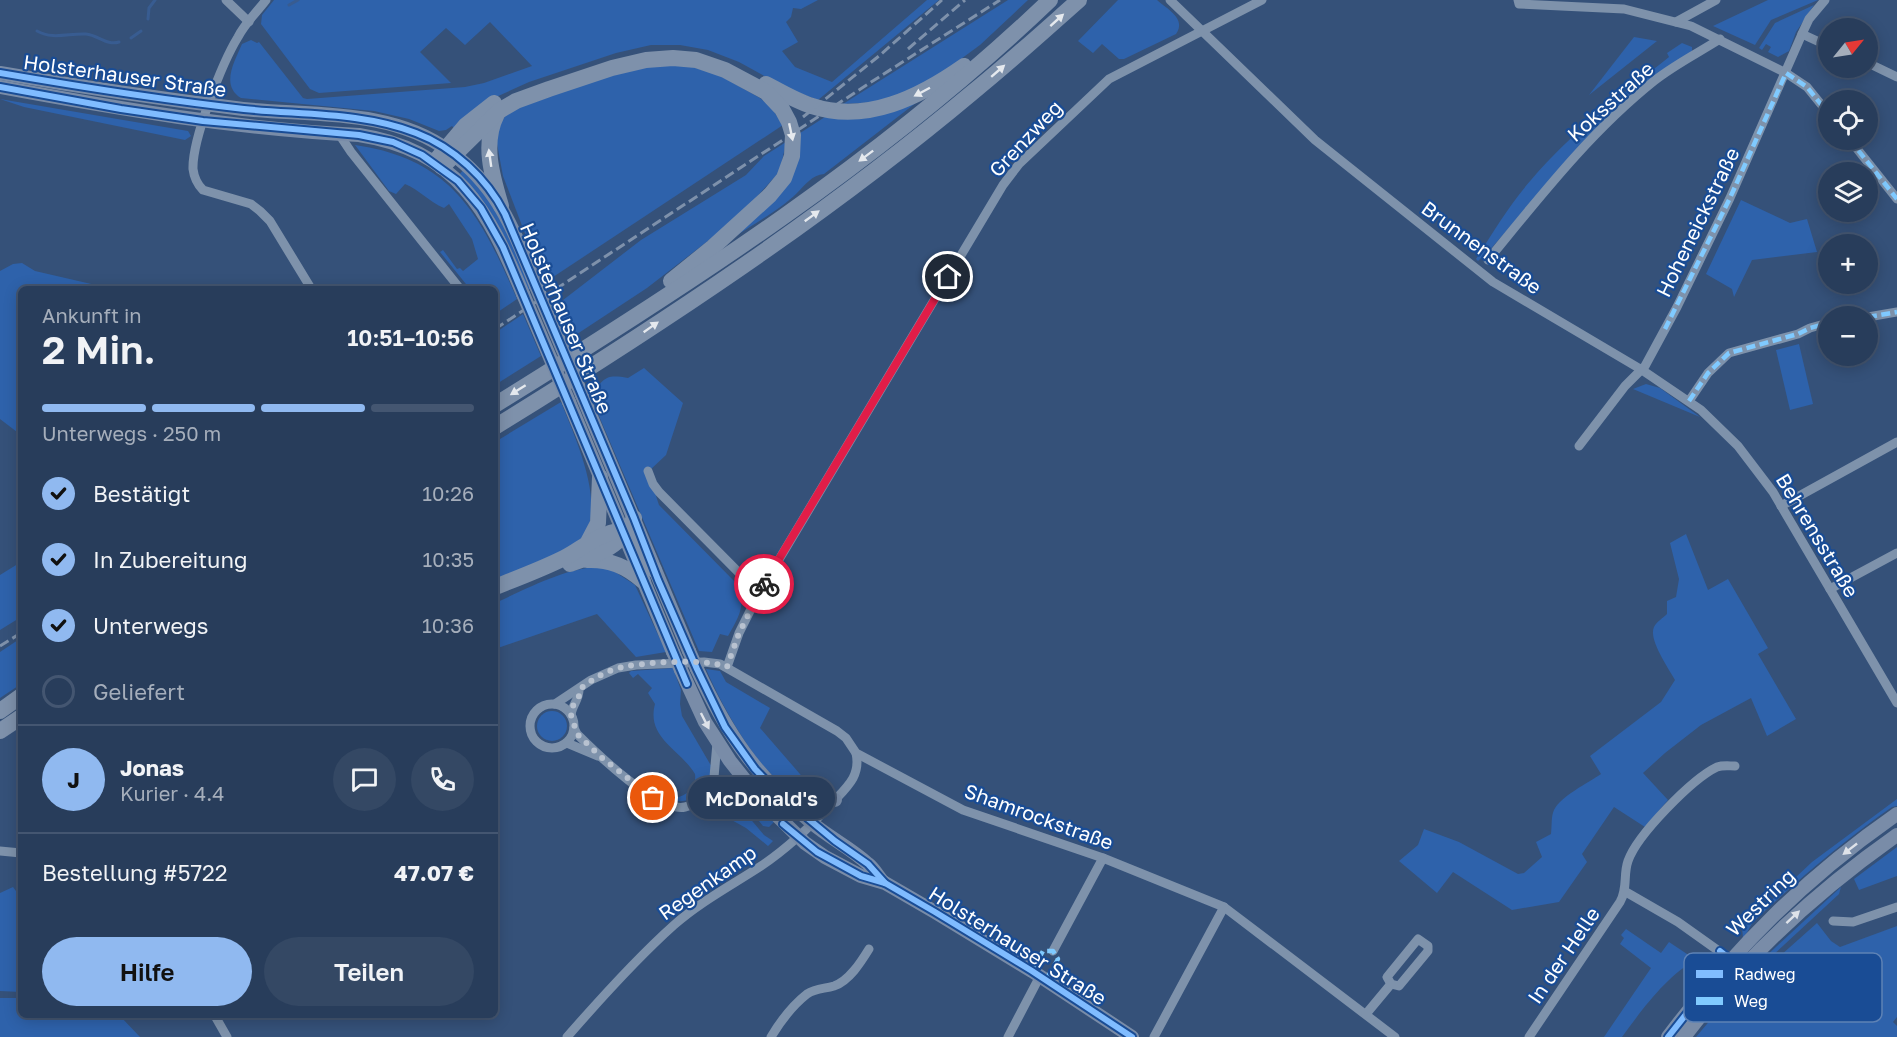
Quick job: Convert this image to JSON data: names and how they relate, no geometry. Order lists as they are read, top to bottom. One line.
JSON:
{"streets":{"main road":["Holsterhauser Straße","Westring"],"street":["Koksstraße","Grenzweg","Hoheneickstraße","Brunnenstraße","Behrensstraße","Shamrockstraße","Regenkamp","In der Helle"]},"crossings":[["Holsterhauser Straße","Regenkamp"],["Grenzweg","Brunnenstraße"],["Hoheneickstraße","Brunnenstraße"],["Brunnenstraße","Behrensstraße"],["Shamrockstraße","Regenkamp"]],"places":["McDonald's"],"legend":["Radweg","Weg"],"north":"top right","page":{"map_buttons":["+","−"],"heading":["2 Min.","Ankunft in","10:51–10:56"],"panel":["Jonas","Kurier · 4.4","Bestellung #5722","47.07 €"],"bar":"Unterwegs · 250 m","list":[["Bestätigt","10:26"],["In Zubereitung","10:35"],["Unterwegs","10:36"],"Geliefert"],"round":"J","bubble":"McDonald's","buttons":["Hilfe","Teilen"]}}
